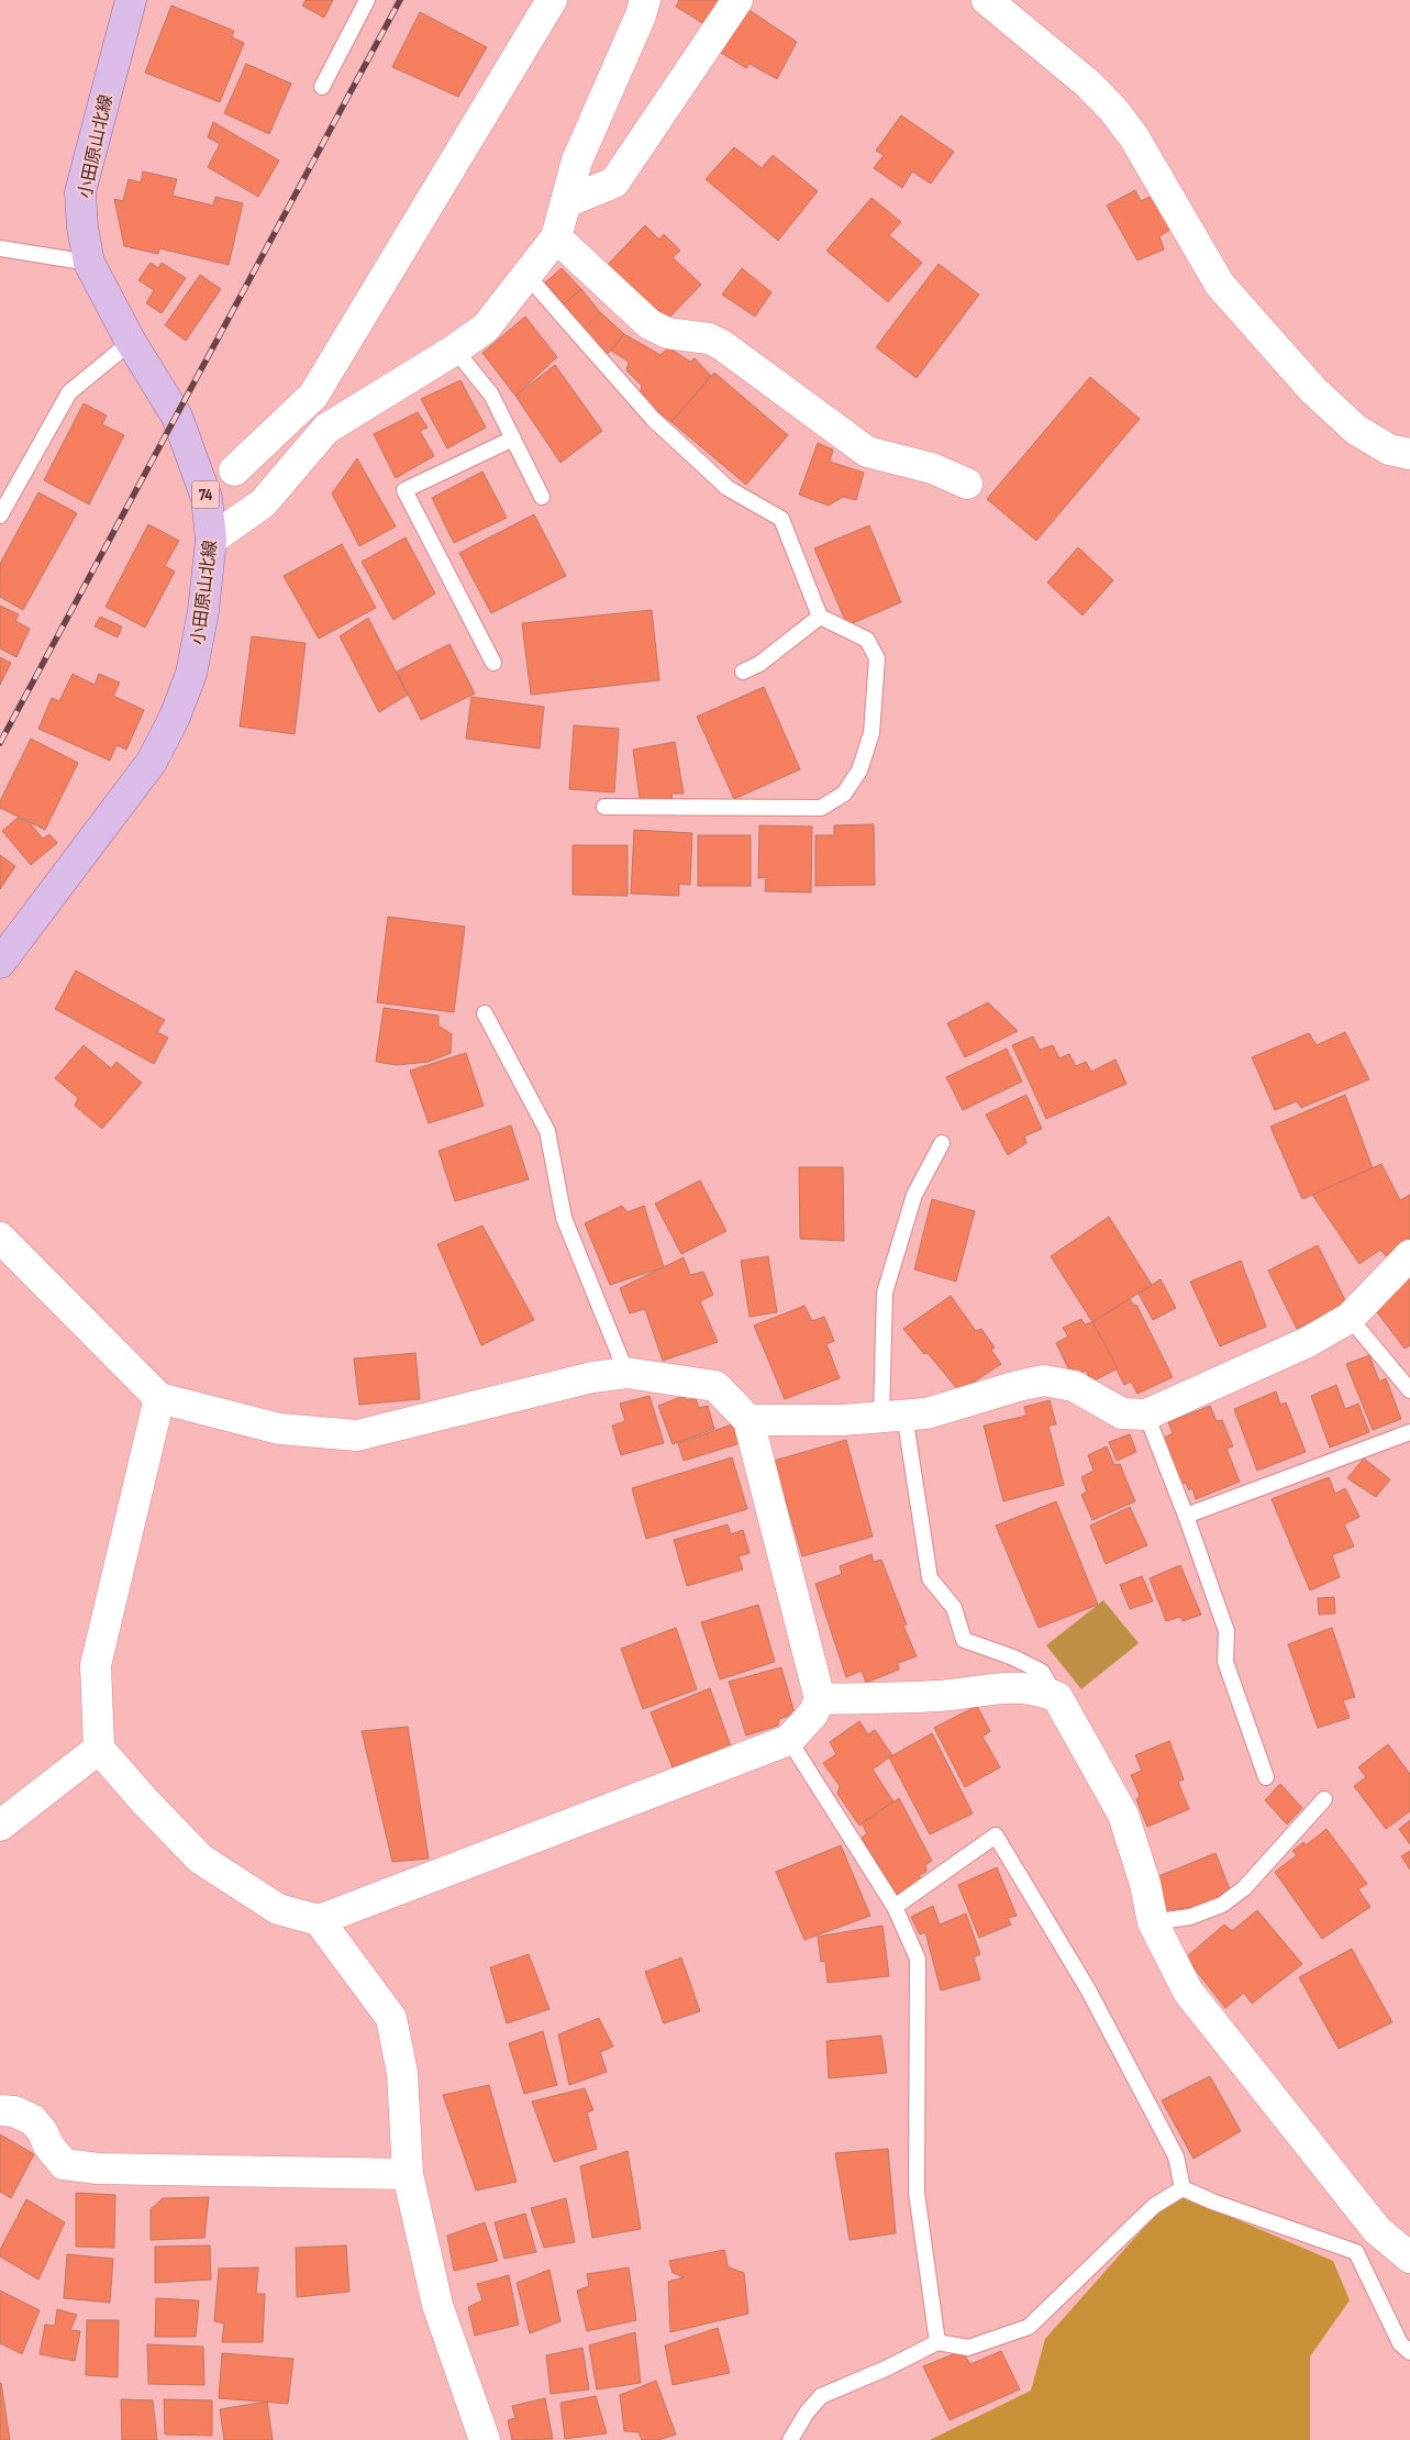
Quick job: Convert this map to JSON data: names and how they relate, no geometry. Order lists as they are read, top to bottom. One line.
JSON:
{"streets":{"main road":["小田原山北線","74"]}}
